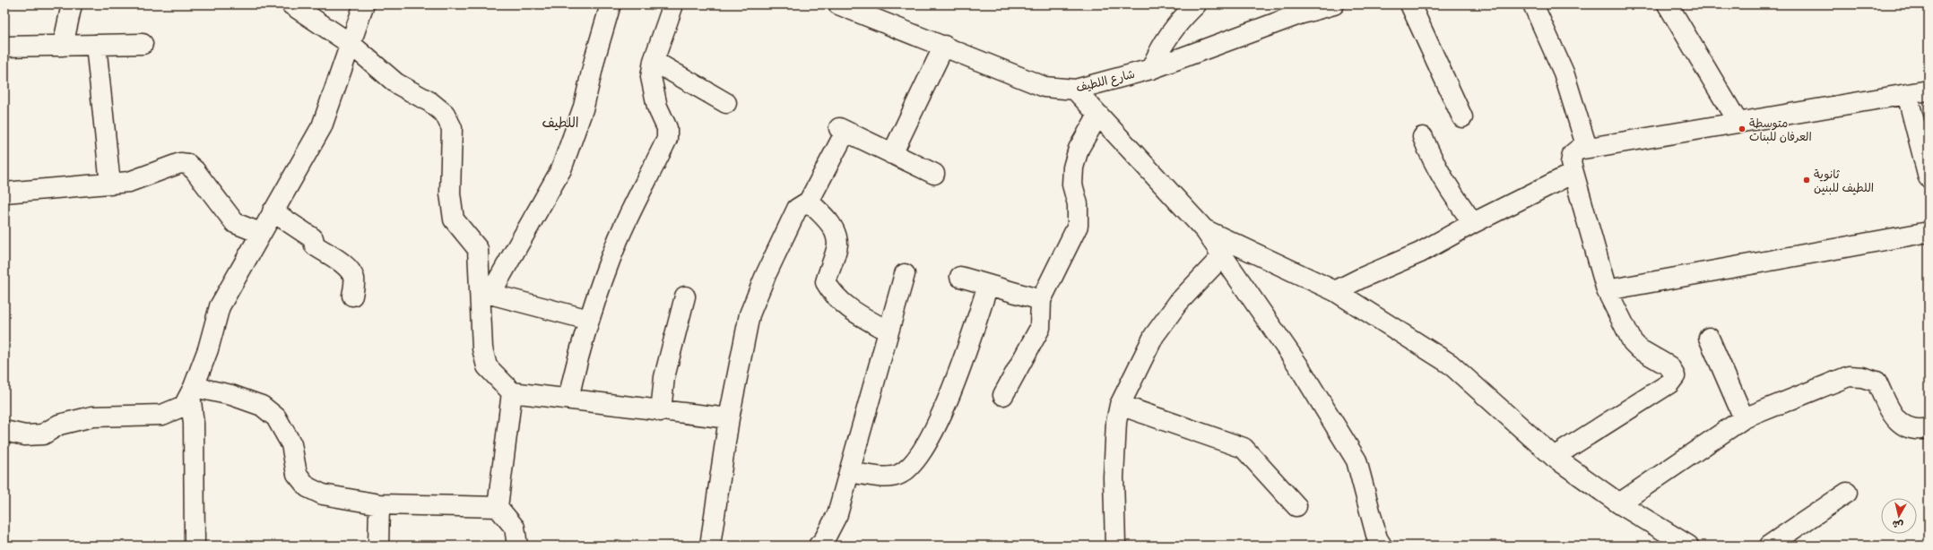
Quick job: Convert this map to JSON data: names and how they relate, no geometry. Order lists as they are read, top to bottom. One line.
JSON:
{"streets":{"street":["شارع اللطيف"]},"districts":["اللطيف"],"places":["متوسطة العرفان للبنات","ثانوية اللطيف للبنين"],"north":"bottom"}
